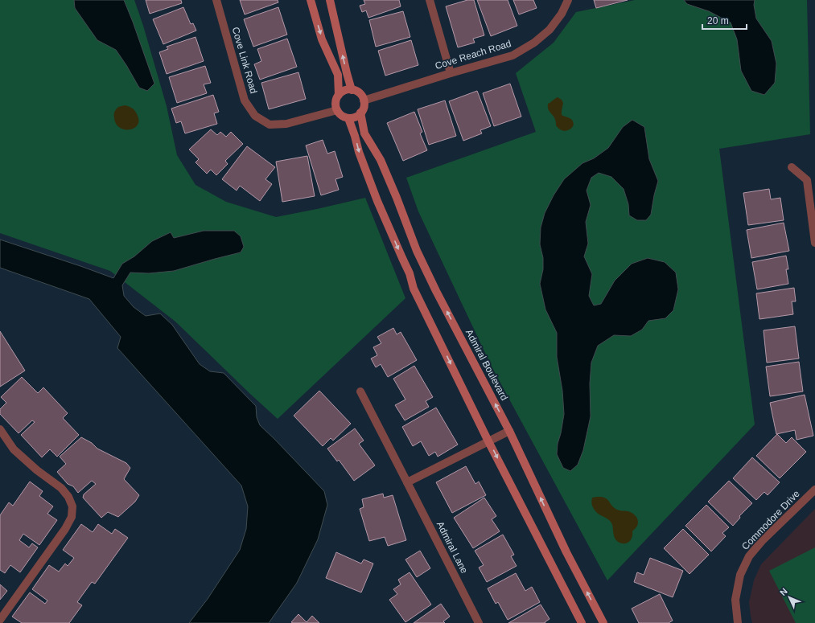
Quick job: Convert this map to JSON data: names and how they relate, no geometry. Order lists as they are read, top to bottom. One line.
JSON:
{"streets":{"street":["Cove Reach Road","Cove Link Road","Admiral Boulevard","Commodore Drive","Admiral Lane"]},"crossings":[["Cove Reach Road","Cove Link Road"],["Cove Reach Road","Admiral Boulevard"],["Cove Link Road","Admiral Boulevard"]],"scale_bar":"20 m","north":"top left"}
